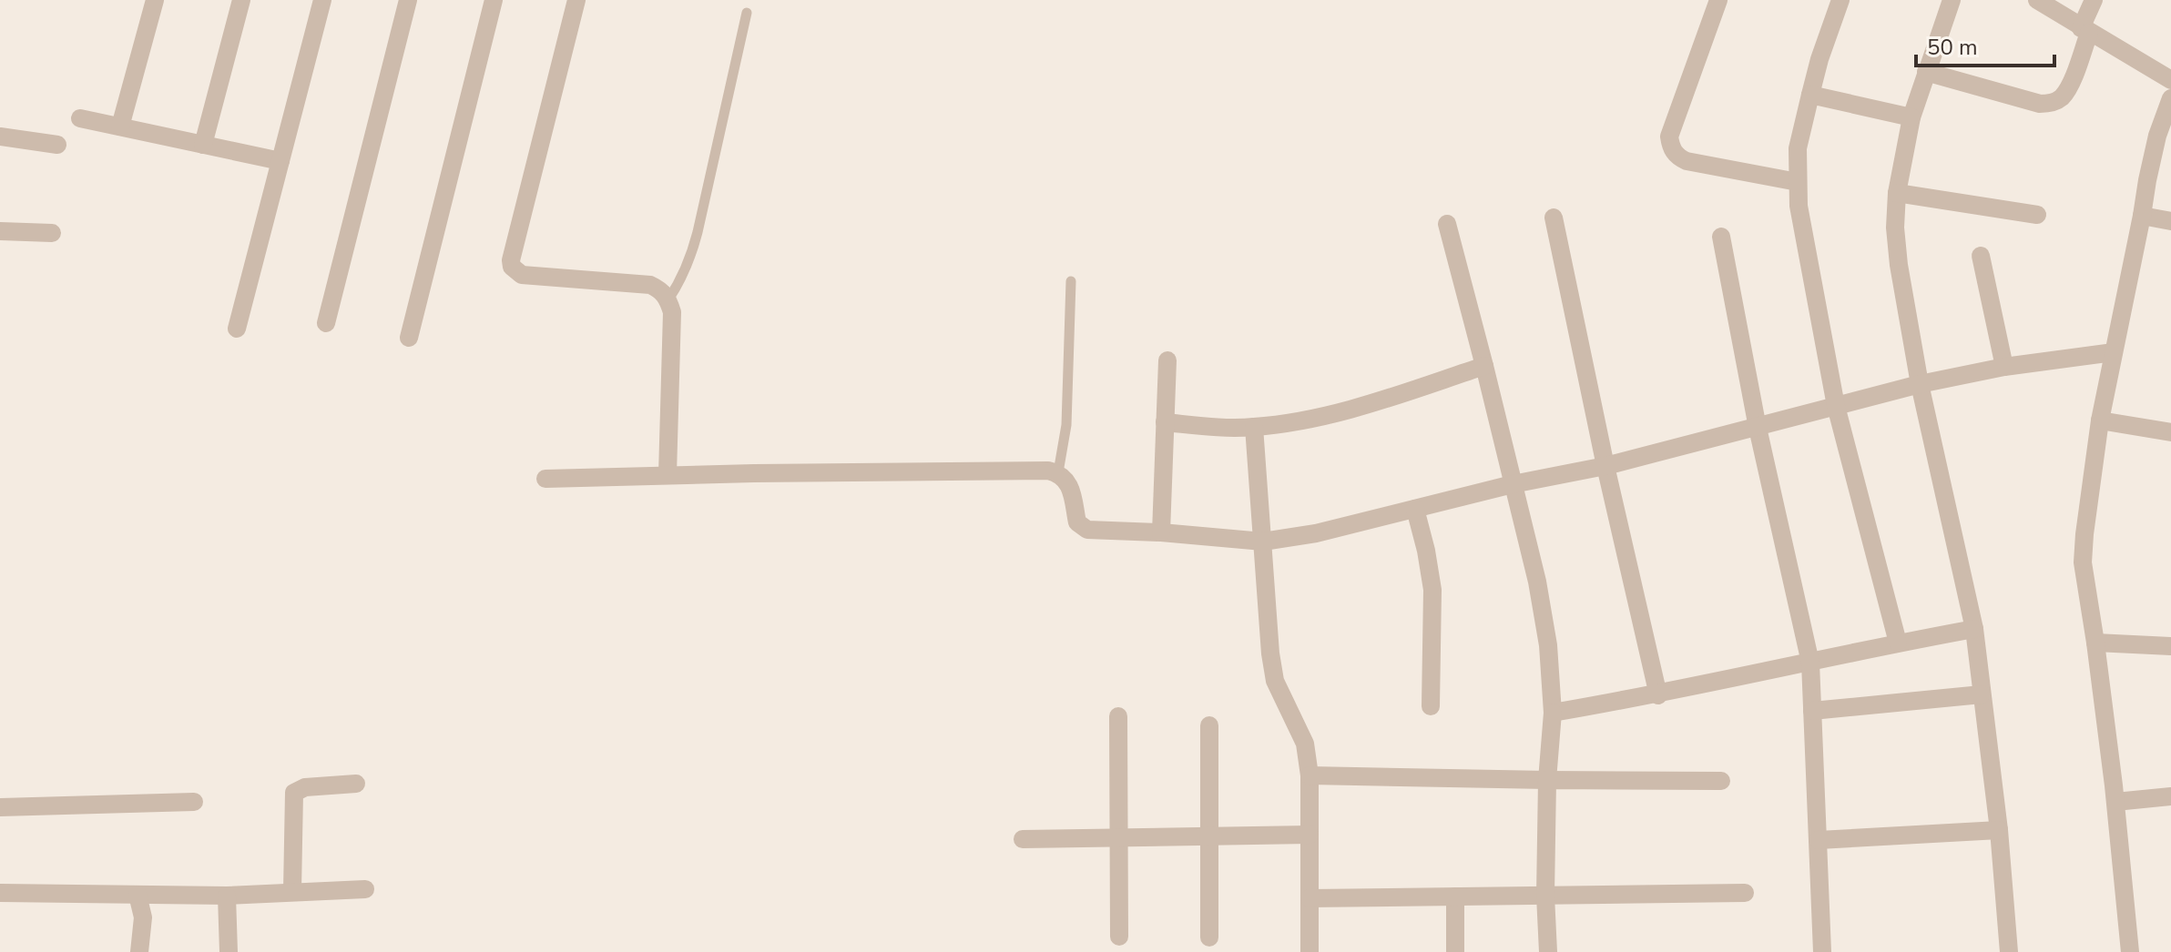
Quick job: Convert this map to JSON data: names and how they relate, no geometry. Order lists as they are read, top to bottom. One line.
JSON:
{"scale_bar":"50 m"}
